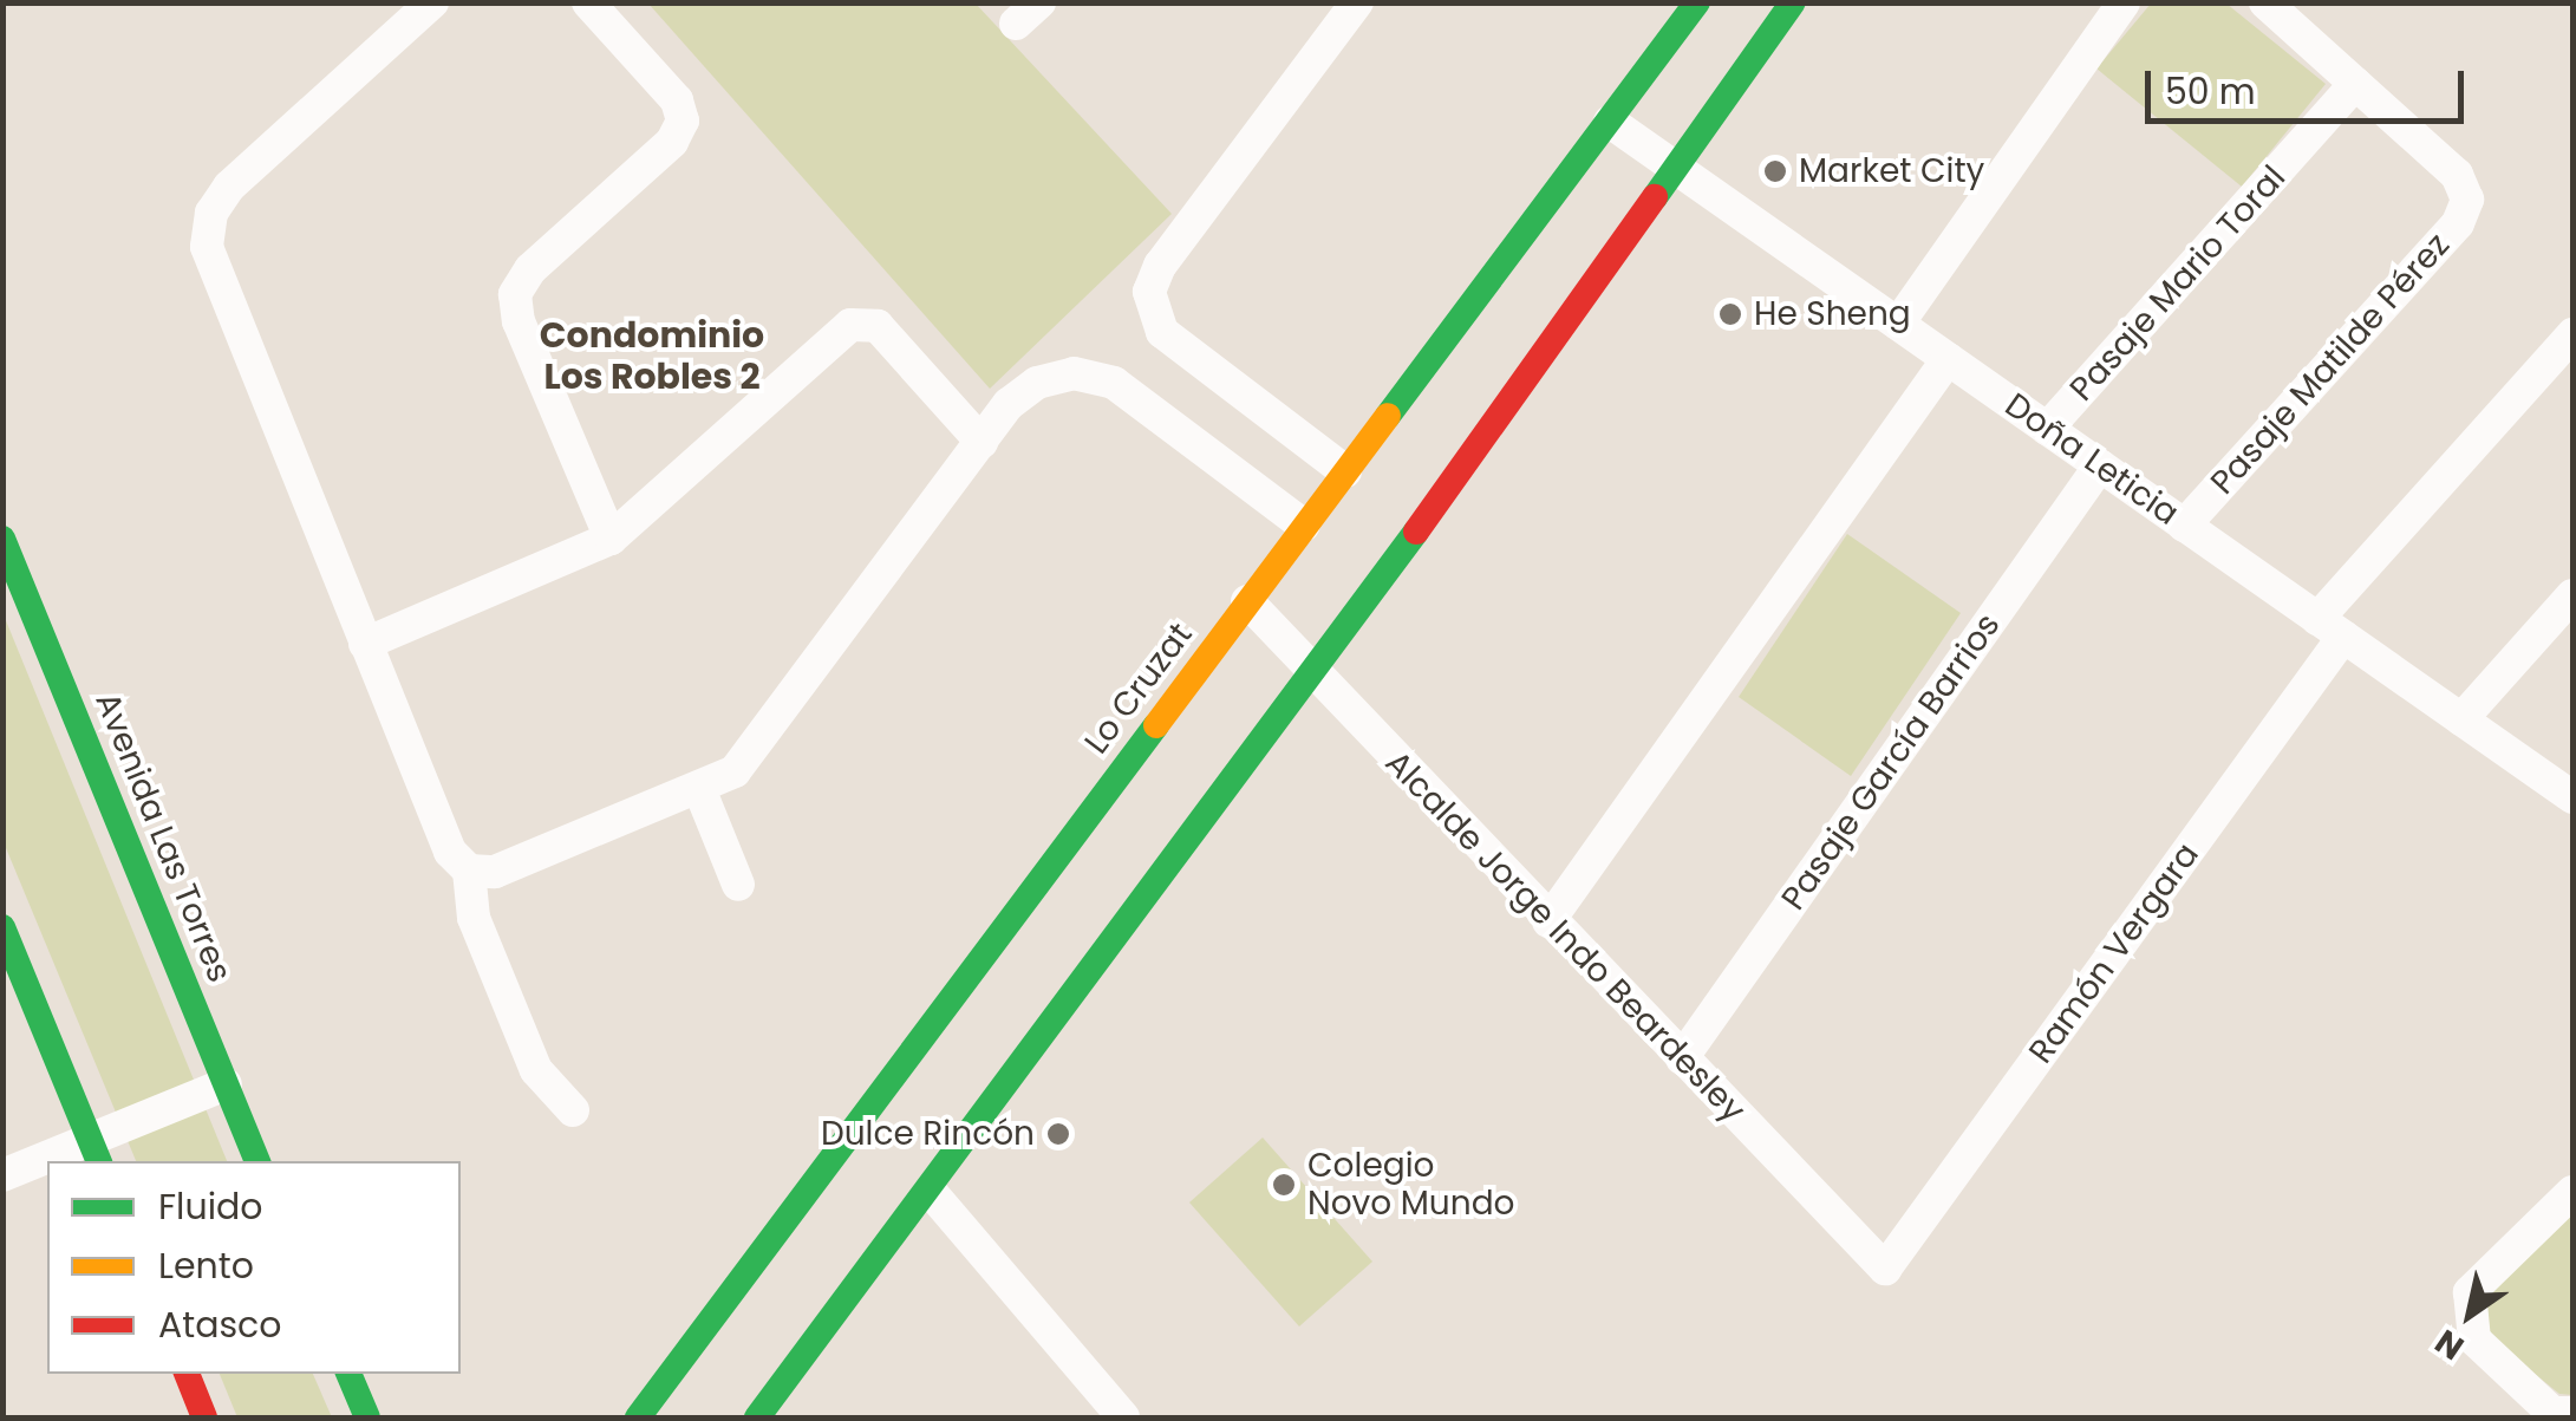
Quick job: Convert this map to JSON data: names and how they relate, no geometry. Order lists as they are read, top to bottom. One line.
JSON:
{"streets":{"main road":["Lo Cruzat","Avenida Las Torres"],"street":["Pasaje Mario Toral","Pasaje Matilde Pérez","Doña Leticia","Pasaje García Barrios","Alcalde Jorge Indo Beardesley","Ramón Vergara"]},"crossings":[["Pasaje Mario Toral","Pasaje Matilde Pérez"],["Pasaje Mario Toral","Doña Leticia"],["Pasaje Matilde Pérez","Doña Leticia"],["Doña Leticia","Lo Cruzat"],["Doña Leticia","Pasaje García Barrios"],["Doña Leticia","Ramón Vergara"],["Lo Cruzat","Alcalde Jorge Indo Beardesley"],["Pasaje García Barrios","Alcalde Jorge Indo Beardesley"],["Alcalde Jorge Indo Beardesley","Ramón Vergara"]],"districts":["Condominio Los Robles 2"],"places":["Market City","He Sheng","Dulce Rincón","Colegio Novo Mundo"],"legend":["Fluido","Lento","Atasco"],"scale_bar":"50 m","north":"bottom left"}
